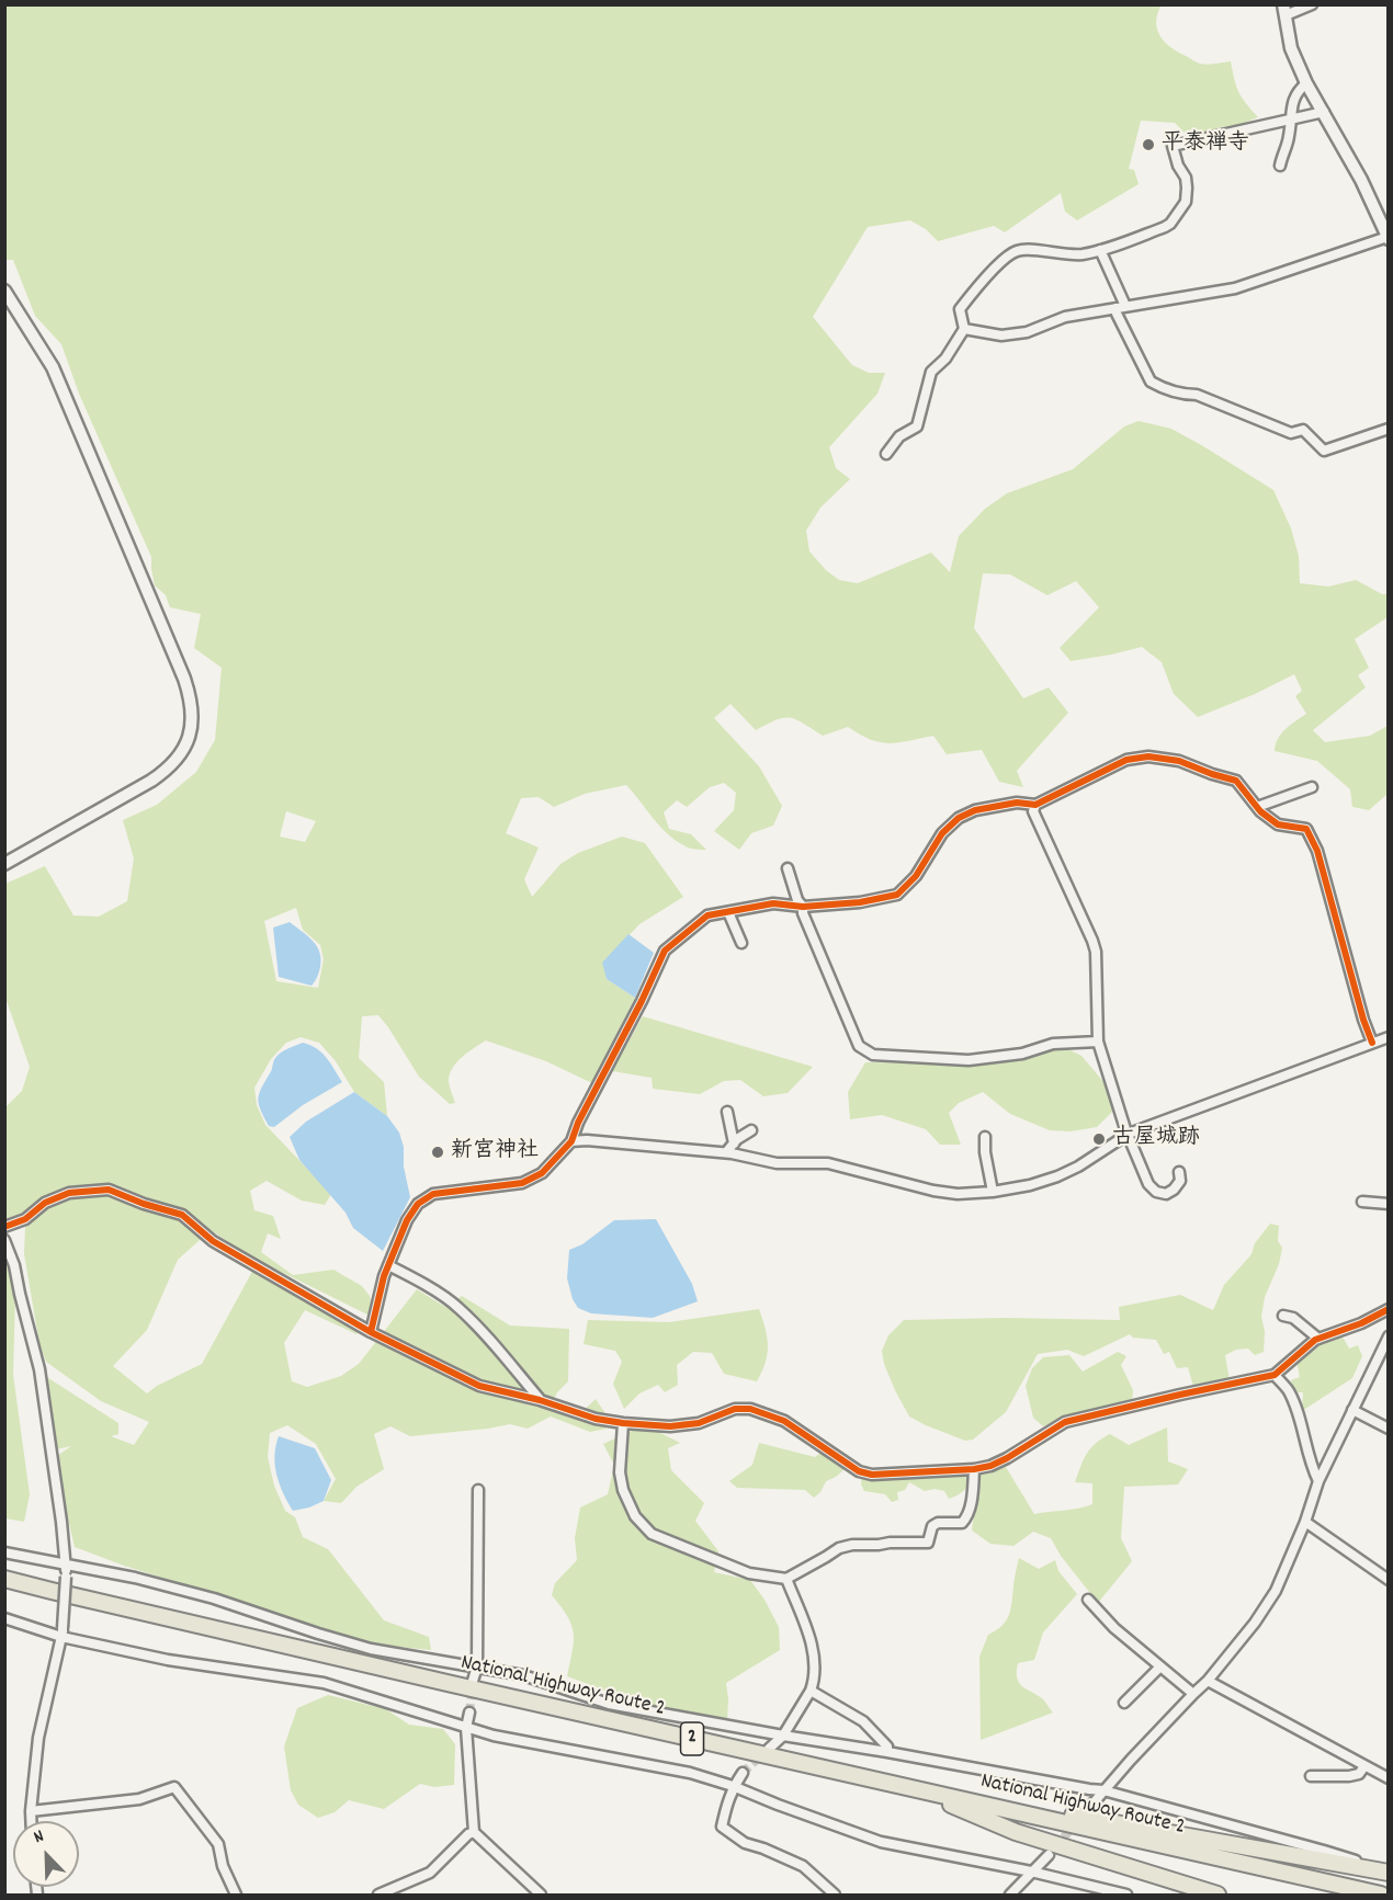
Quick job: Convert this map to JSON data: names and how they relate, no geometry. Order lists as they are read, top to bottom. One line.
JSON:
{"streets":{"highway":["National Highway Route 2","2"]},"places":["平泰禅寺","古屋城跡","新宮神社"],"north":"top left"}
